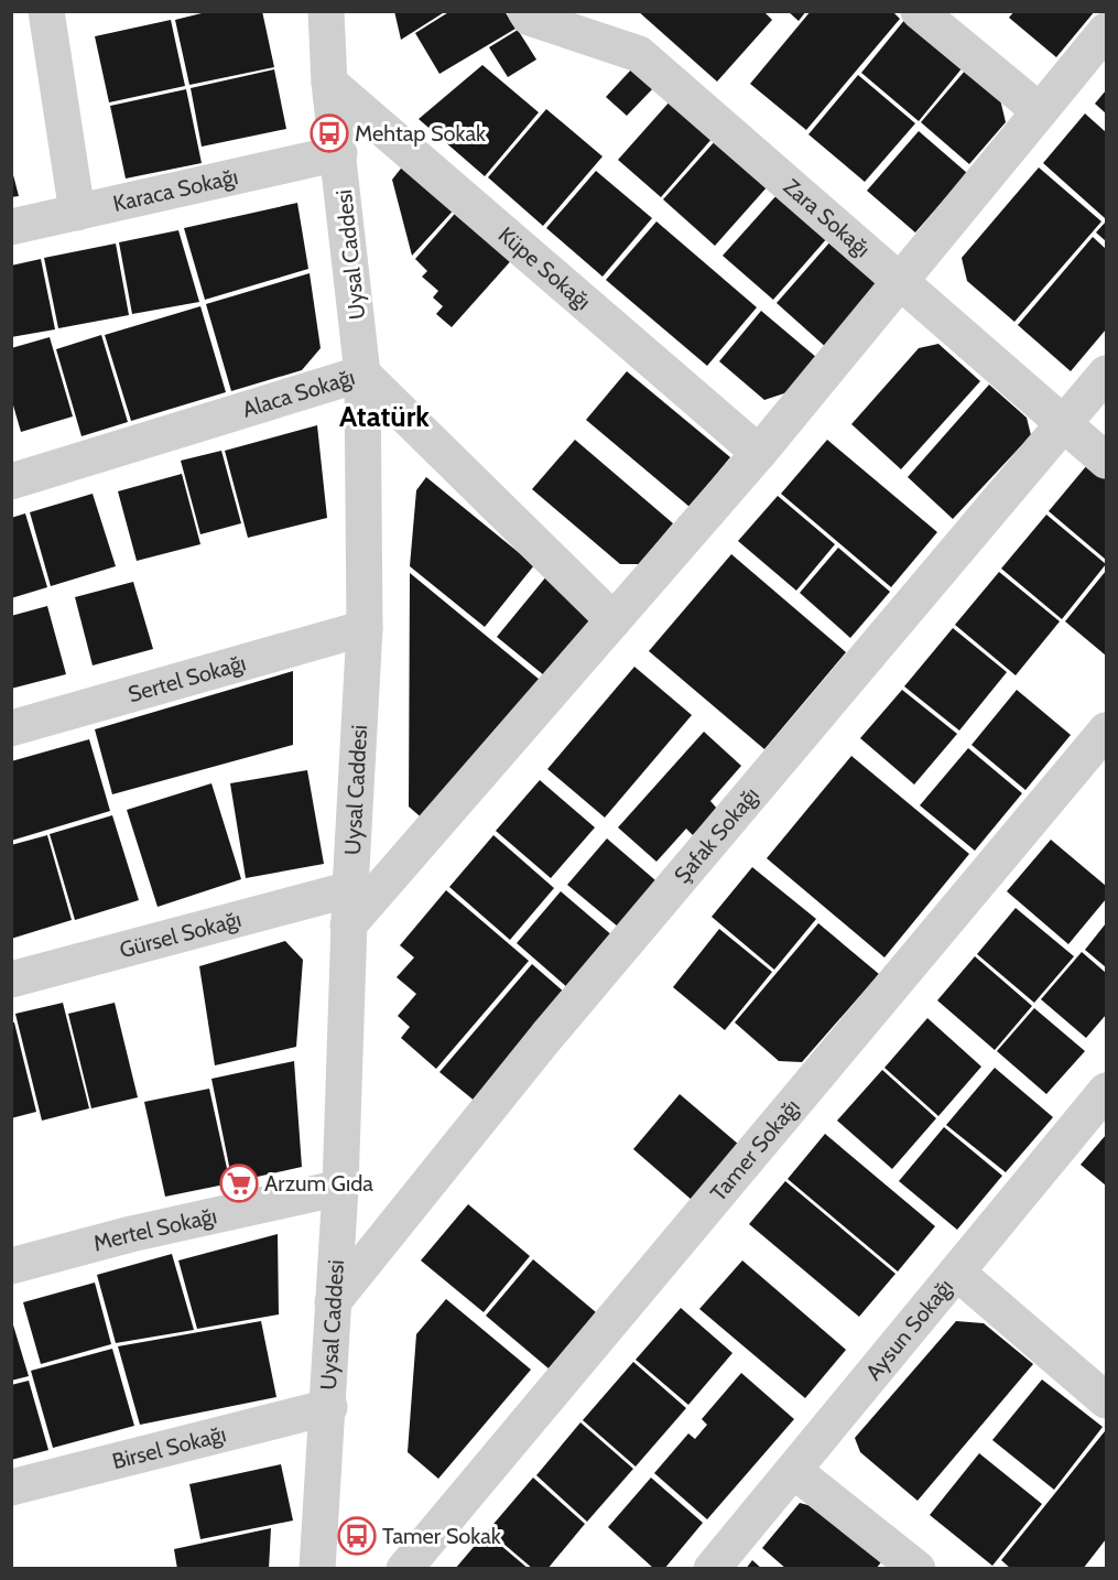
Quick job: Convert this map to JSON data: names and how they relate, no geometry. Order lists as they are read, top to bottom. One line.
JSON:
{"streets":{"street":["Karaca Sokağı","Zara Sokağı","Uysal Caddesi","Küpe Sokağı","Alaca Sokağı","Sertel Sokağı","Şafak Sokağı","Gürsel Sokağı","Tamer Sokağı","Mertel Sokağı","Aysun Sokağı","Birsel Sokağı"]},"crossings":[["Karaca Sokağı","Uysal Caddesi"],["Zara Sokağı","Şafak Sokağı"],["Uysal Caddesi","Küpe Sokağı"],["Uysal Caddesi","Alaca Sokağı"],["Uysal Caddesi","Sertel Sokağı"],["Uysal Caddesi","Şafak Sokağı"],["Uysal Caddesi","Gürsel Sokağı"],["Uysal Caddesi","Mertel Sokağı"],["Uysal Caddesi","Birsel Sokağı"]],"districts":["Atatürk"],"places":{"bus stop":["Mehtap Sokak","Tamer Sokak"],"supermarket":["Arzum Gıda"]}}
